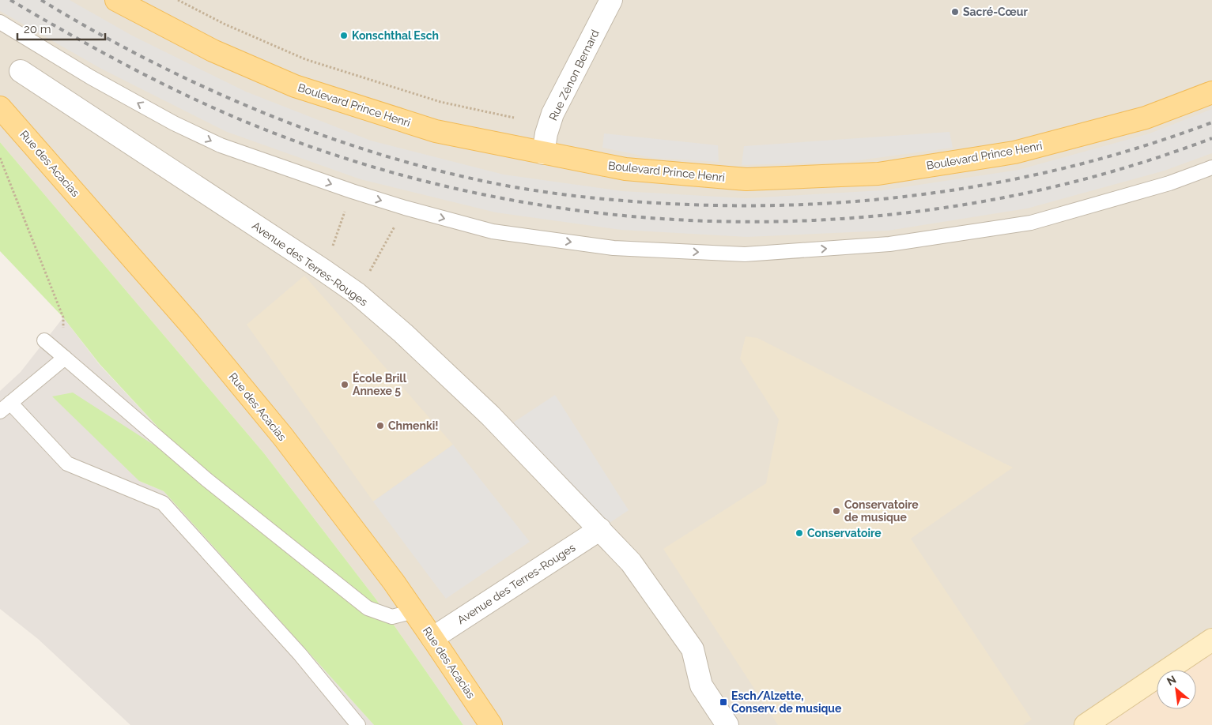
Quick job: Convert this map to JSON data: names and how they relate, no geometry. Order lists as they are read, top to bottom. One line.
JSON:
{"streets":{"main road":["Boulevard Prince Henri","Rue des Acacias"],"street":["Rue Zénon Bernard","Avenue des Terres-Rouges"]},"crossings":[["Rue Zénon Bernard","Boulevard Prince Henri"],["Rue des Acacias","Avenue des Terres-Rouges"]],"places":{"other":["Sacré-Cœur","Konschthal Esch","École Brill Annexe 5","Chmenki!","Conservatoire de musique","Conservatoire"],"transit":["Esch/Alzette, Conserv. de musique"]},"scale_bar":"20 m","north":"top left"}
